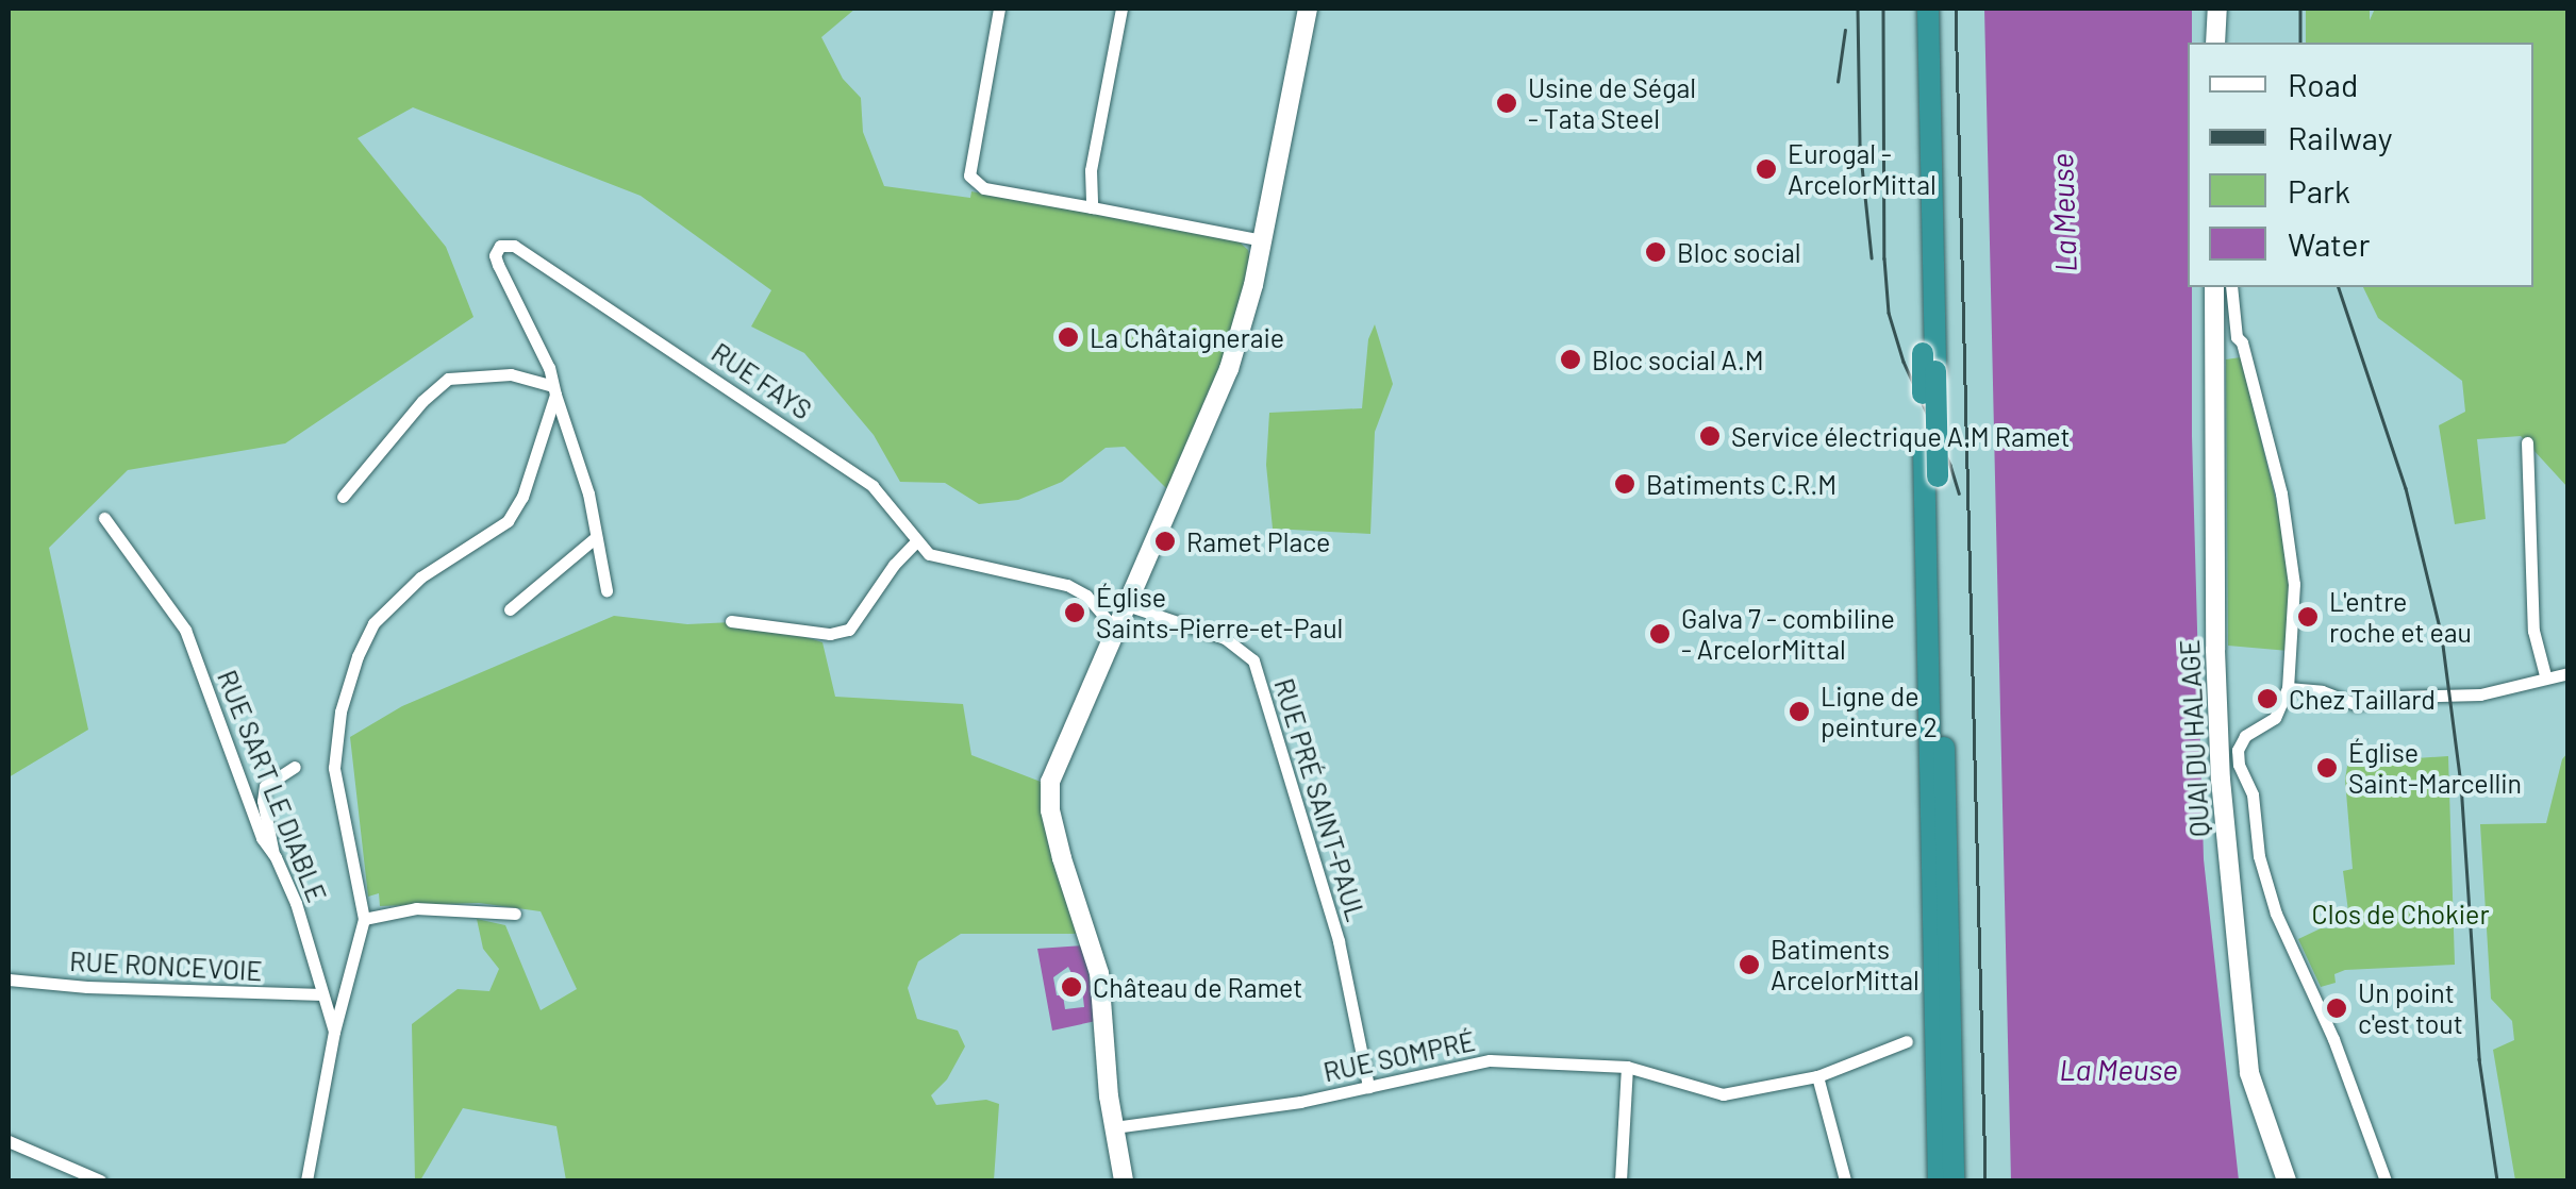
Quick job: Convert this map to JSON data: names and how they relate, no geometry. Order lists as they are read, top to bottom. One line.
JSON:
{"streets":{"main road":["QUAI DU HALAGE"],"street":["RUE FAYS","RUE SART LE DIABLE","RUE PRÉ SAINT-PAUL","RUE RONCEVOIE","RUE SOMPRÉ"]},"crossings":[["RUE SART LE DIABLE","RUE RONCEVOIE"],["RUE PRÉ SAINT-PAUL","RUE SOMPRÉ"]],"water":["La Meuse"],"parks":["Clos de Chokier"],"places":["Usine de Ségal - Tata Steel","Eurogal - ArcelorMittal","Bloc social","La Châtaigneraie","Bloc social A.M","Service électrique A.M Ramet","Batiments C.R.M","Ramet Place","Église Saints-Pierre-et-Paul","L'entre roche et eau","Galva 7 - combiline - ArcelorMittal","Chez Taillard","Ligne de peinture 2","Église Saint-Marcellin","Batiments ArcelorMittal","Château de Ramet","Un point c'est tout"],"legend":["Road","Railway","Park","Water"]}
